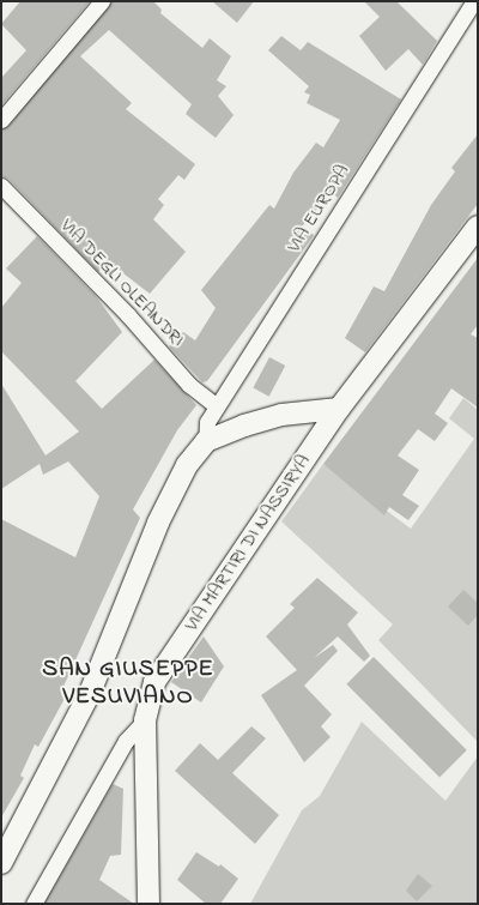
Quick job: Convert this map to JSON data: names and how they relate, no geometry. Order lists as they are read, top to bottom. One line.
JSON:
{"streets":{"main road":["VIA MARTIRI DI NASSIRYA"],"street":["VIA EUROPA","VIA DEGLI OLEANDRI"]},"crossings":[["VIA EUROPA","VIA DEGLI OLEANDRI"]],"districts":["SAN GIUSEPPE VESUVIANO"]}
